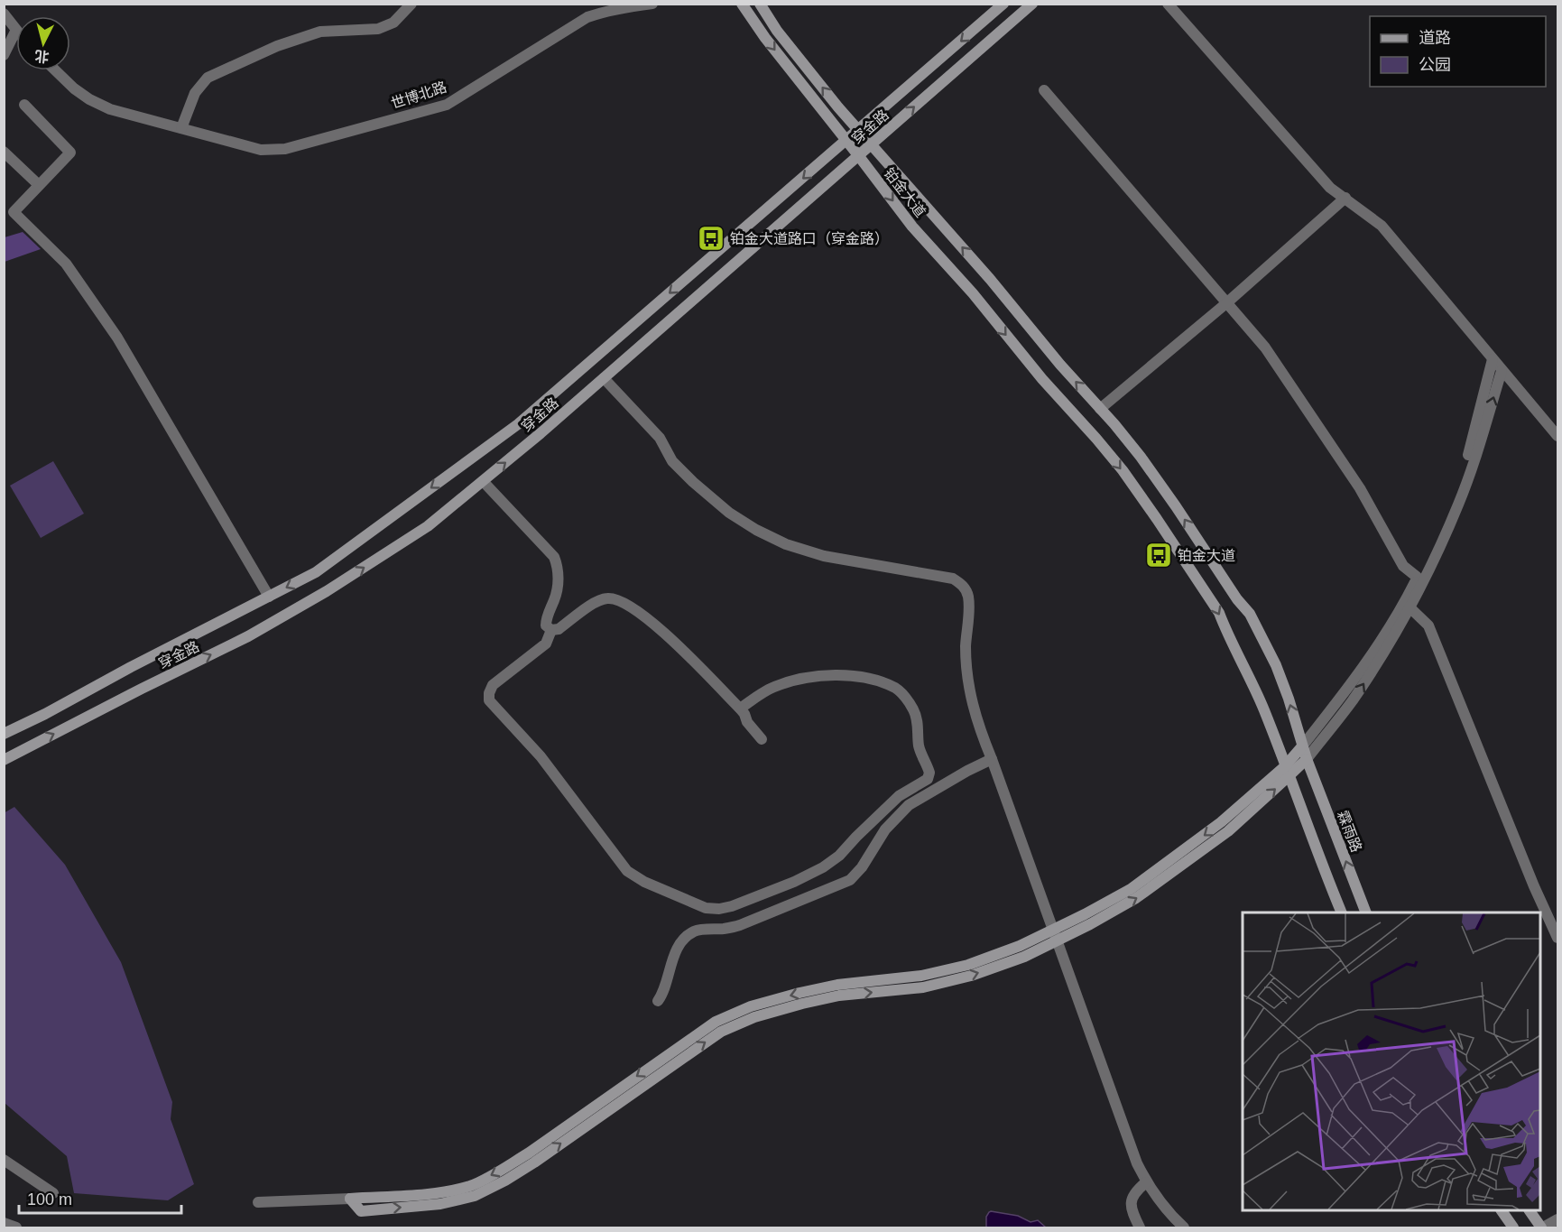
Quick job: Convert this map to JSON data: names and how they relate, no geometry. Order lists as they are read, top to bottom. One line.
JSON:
{"streets":{"main road":["穿金路","铂金大道","霖雨路"],"street":["世博北路"]},"crossings":[["穿金路","铂金大道"],["铂金大道","霖雨路"]],"places":{"bus stop":["铂金大道路口（穿金路）","铂金大道"]},"legend":["道路","公园"],"scale_bar":"100 m","north":"bottom"}
